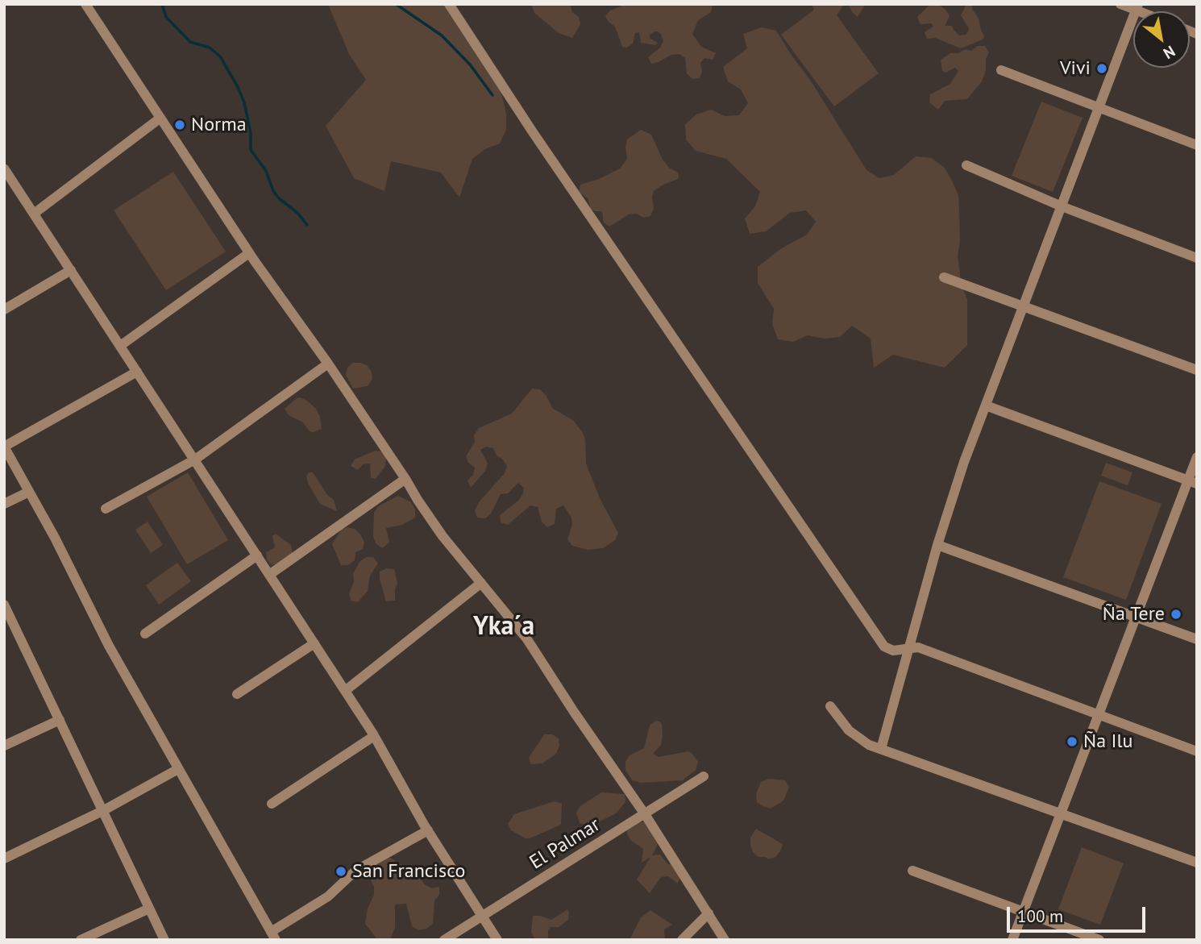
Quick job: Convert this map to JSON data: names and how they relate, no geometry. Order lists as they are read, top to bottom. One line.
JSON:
{"streets":{"street":["El Palmar"]},"districts":["Yka´a"],"places":["Vivi","Norma","Ña Tere","Ña Ilu","San Francisco"],"scale_bar":"100 m","north":"bottom right"}
